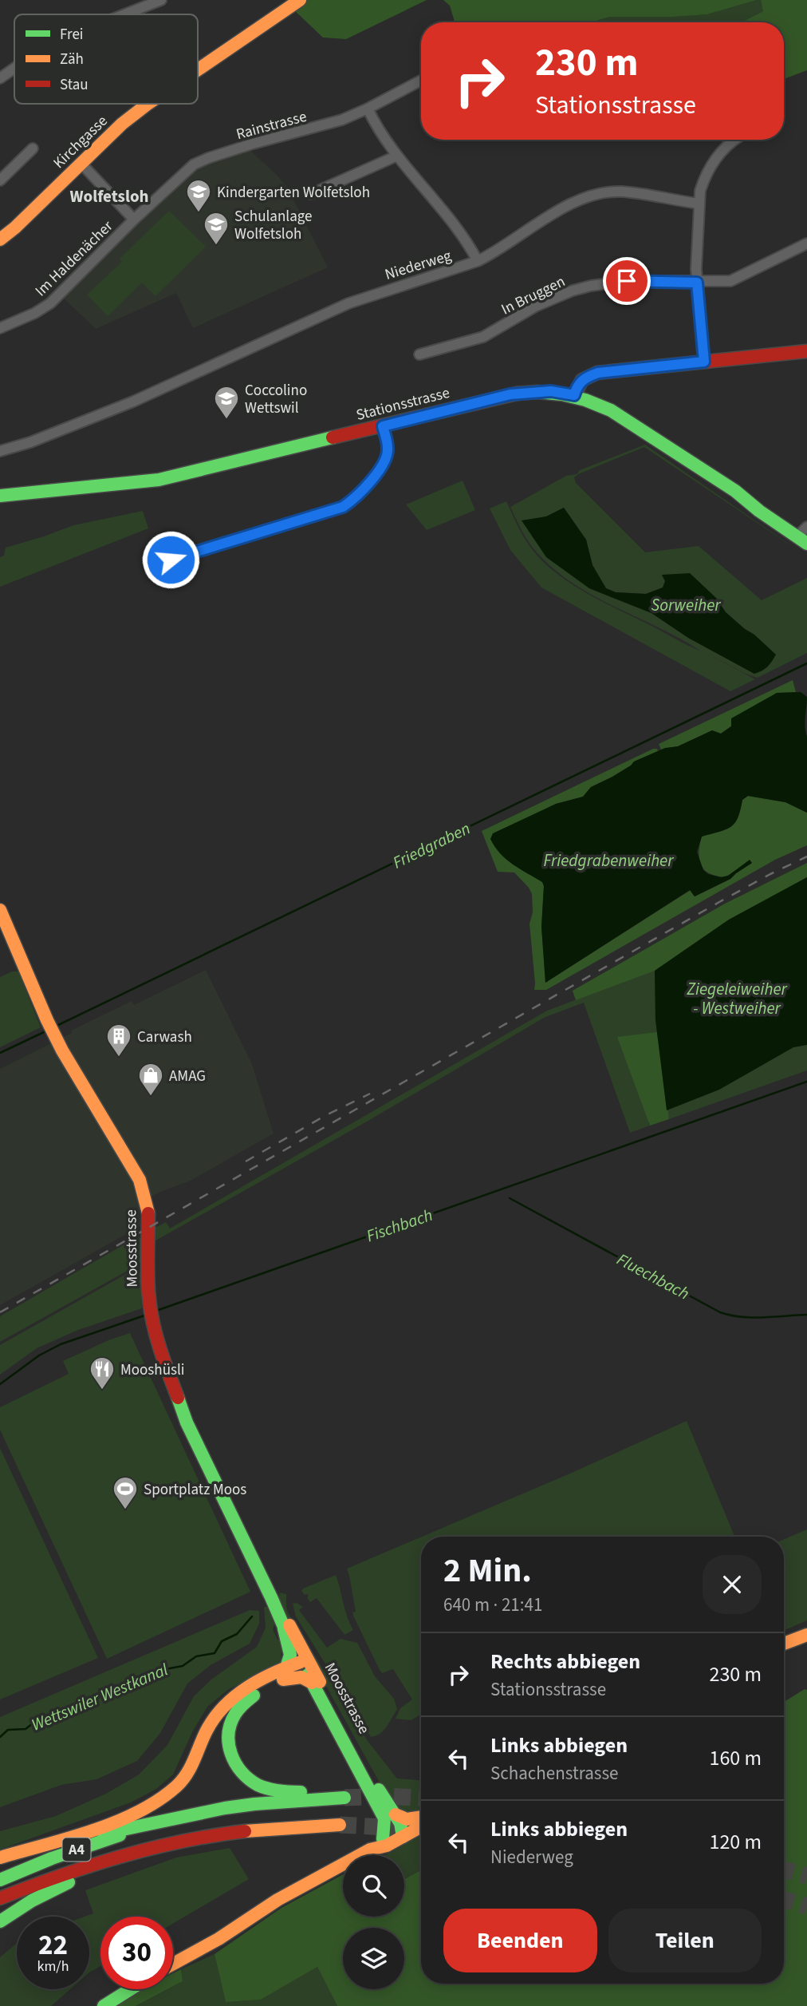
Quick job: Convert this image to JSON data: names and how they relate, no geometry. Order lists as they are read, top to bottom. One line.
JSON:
{"streets":{"main road":["Kirchgasse","Stationsstrasse","Moosstrasse","A4"],"street":["Rainstrasse","Im Haldenächer","Niederweg","In Bruggen"]},"crossings":[["Rainstrasse","Im Haldenächer"]],"districts":["Wolfetsloh"],"water":["Sorweiher","Friedgraben","Friedgrabenweiher","Ziegeleiweiher - Westweiher","Fischbach","Fluechbach","Wettswiler Westkanal"],"places":{"school or university":["Kindergarten Wolfetsloh","Schulanlage Wolfetsloh","Coccolino Wettswil"],"building":["Carwash"],"shop":["AMAG"],"restaurant":["Mooshüsli"],"sports":["Sportplatz Moos"]},"legend":["Frei","Zäh","Stau"],"page":{"turn":["230 m","Stationsstrasse"],"heading":["2 Min.","640 m · 21:41"],"list":[{"name":"Rechts abbiegen","note":"Stationsstrasse","value":"230 m"},{"name":"Links abbiegen","note":"Schachenstrasse","value":"160 m"},{"name":"Links abbiegen","note":"Niederweg","value":"120 m"}],"buttons":["Beenden","Teilen"],"speed":"22 km/h","limit":"30"}}
